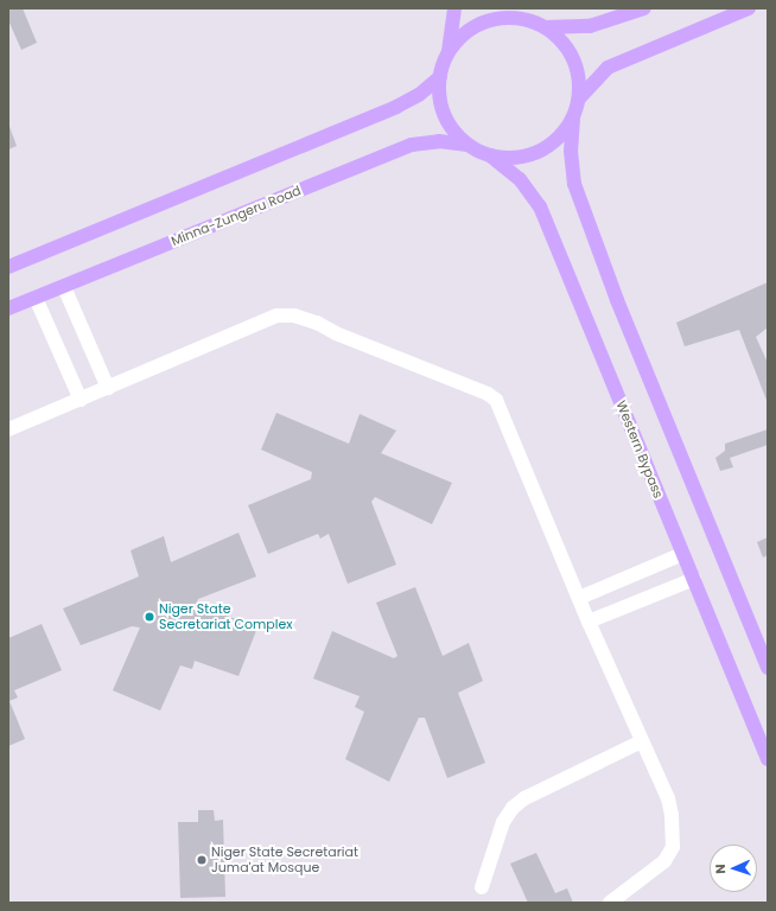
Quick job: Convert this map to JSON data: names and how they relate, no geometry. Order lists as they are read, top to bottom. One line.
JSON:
{"streets":{"main road":["Minna-Zungeru Road","Western Bypass"]},"crossings":[["Minna-Zungeru Road","Western Bypass"]],"places":["Niger State Secretariat Complex","Niger State Secretariat Juma'at Mosque"],"north":"left"}
